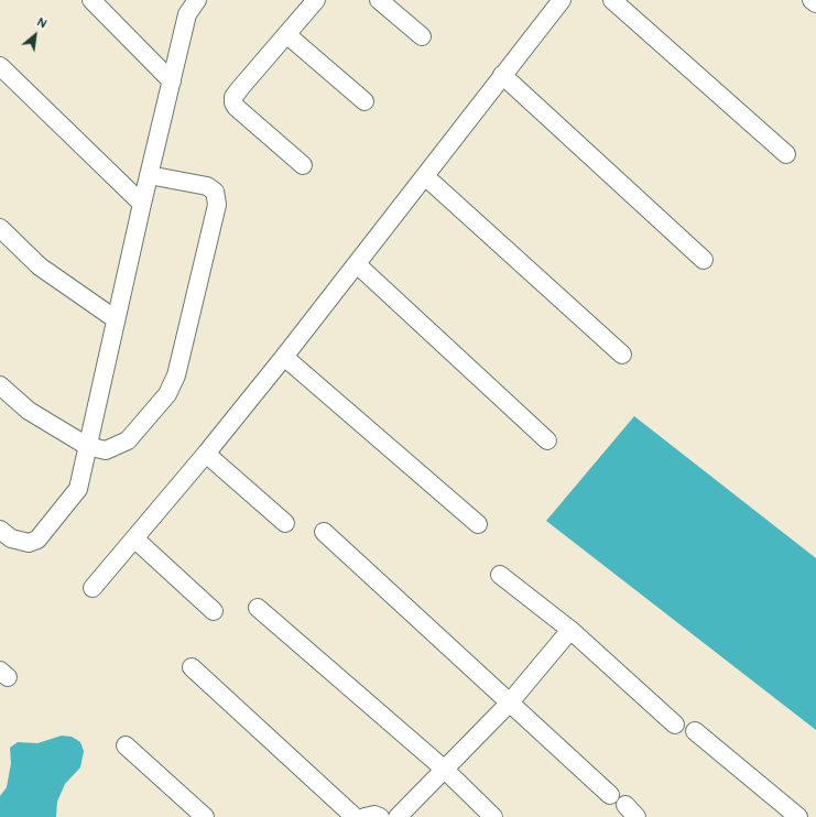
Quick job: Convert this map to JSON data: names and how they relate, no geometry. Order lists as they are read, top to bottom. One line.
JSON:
{"north":"top right"}
